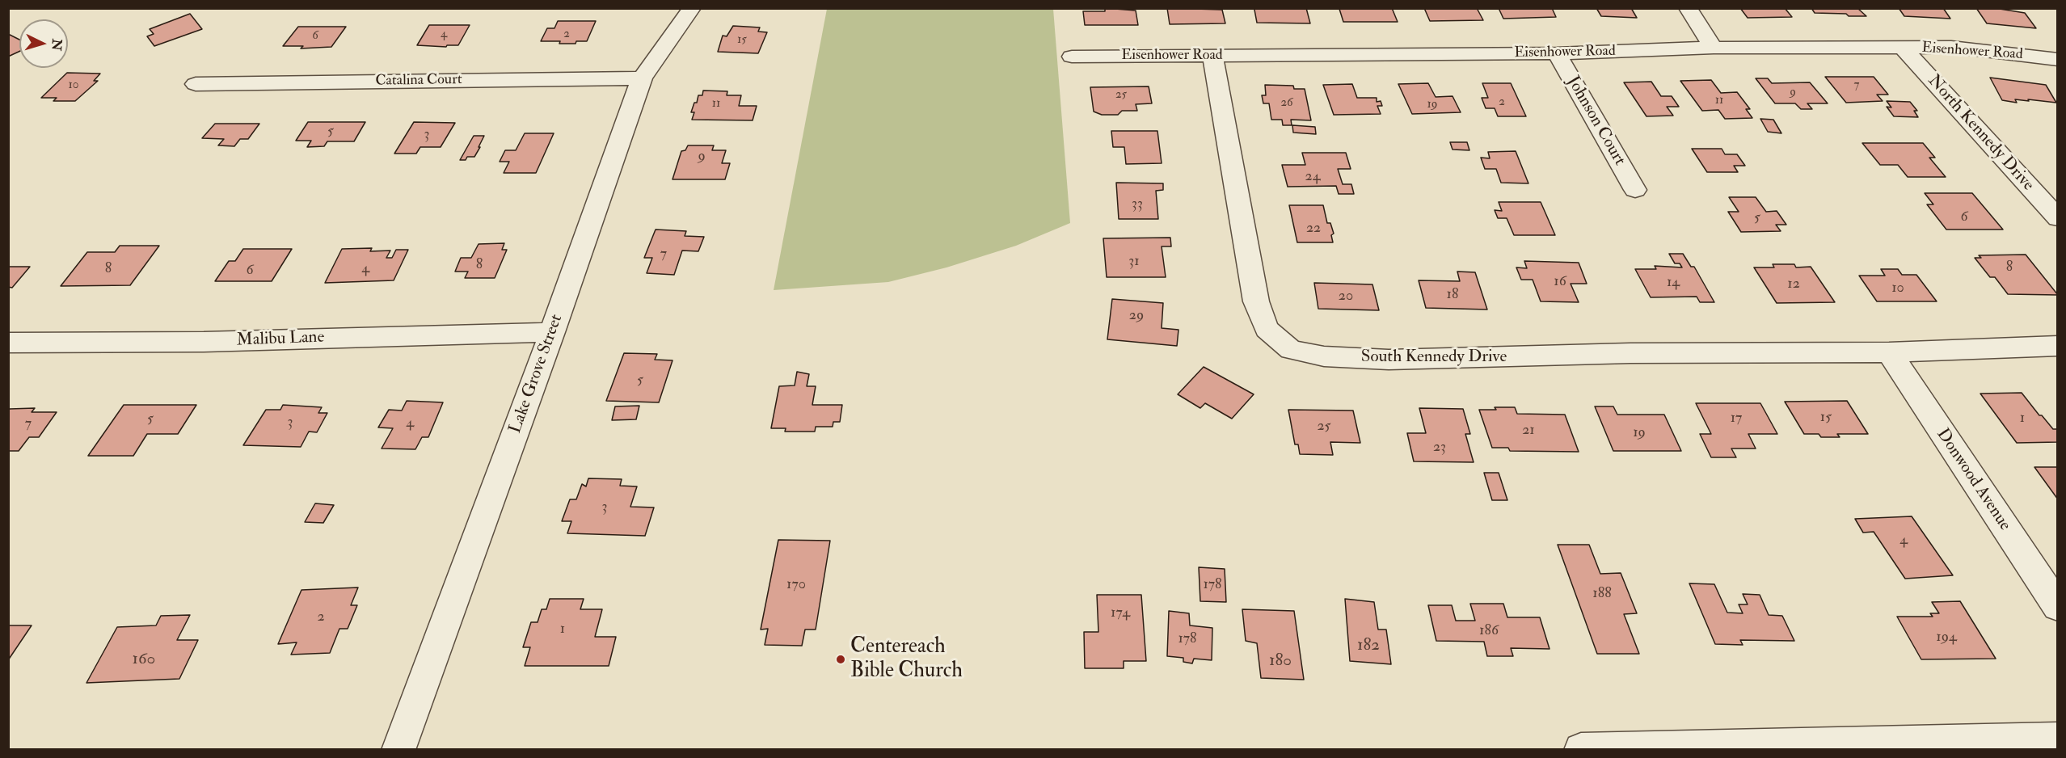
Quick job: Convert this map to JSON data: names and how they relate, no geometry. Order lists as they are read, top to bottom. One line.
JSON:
{"streets":{"street":["Eisenhower Road","Catalina Court","Johnson Court","North Kennedy Drive","Malibu Lane","South Kennedy Drive","Lake Grove Street","Donwood Avenue"]},"crossings":[["Eisenhower Road","Johnson Court"],["Eisenhower Road","North Kennedy Drive"],["Eisenhower Road","South Kennedy Drive"],["Catalina Court","Lake Grove Street"],["Malibu Lane","Lake Grove Street"],["South Kennedy Drive","Donwood Avenue"]],"places":["Centereach Bible Church"],"house_numbers":["4","2","6","15","10","7","9","25","11","2","26","11","19","5","3","9","24","33","6","5","22","7","31","8","8","8","4","6","16","14","12","10","18","20","29","5","15","17","1","5","3","4","7","25","21","19","23","3","4","170","178","188","174","2","1","186","194","178","182","160","180"],"north":"right"}
